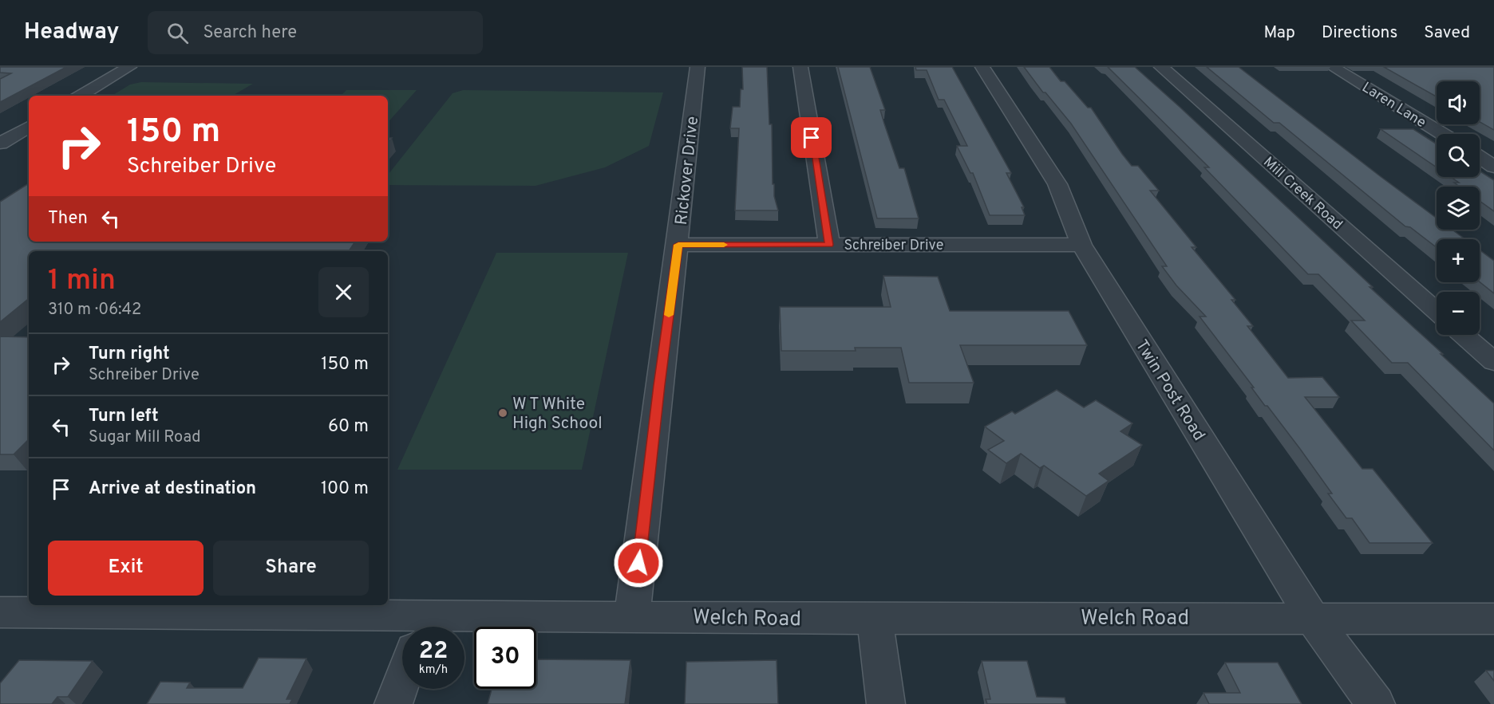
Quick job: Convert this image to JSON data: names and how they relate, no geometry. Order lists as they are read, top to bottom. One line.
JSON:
{"streets":{"street":["Laren Lane","Rickover Drive","Mill Creek Road","Schreiber Drive","Twin Post Road","Welch Road"]},"crossings":[["Rickover Drive","Schreiber Drive"],["Rickover Drive","Welch Road"],["Schreiber Drive","Twin Post Road"],["Twin Post Road","Welch Road"]],"places":["W T White High School"],"page":{"header":"Headway","search":"Search here","nav":["Map","Directions","Saved"],"map_buttons":["+","−"],"turn":["150 m","Schreiber Drive"],"then":"Then","heading":["1 min","310 m · 06:42"],"list":[{"name":"Turn right","note":"Schreiber Drive","value":"150 m"},{"name":"Turn left","note":"Sugar Mill Road","value":"60 m"},{"name":"Arrive at destination","value":"100 m"}],"buttons":["Exit","Share"],"speed":"22 km/h","limit":"30"}}
